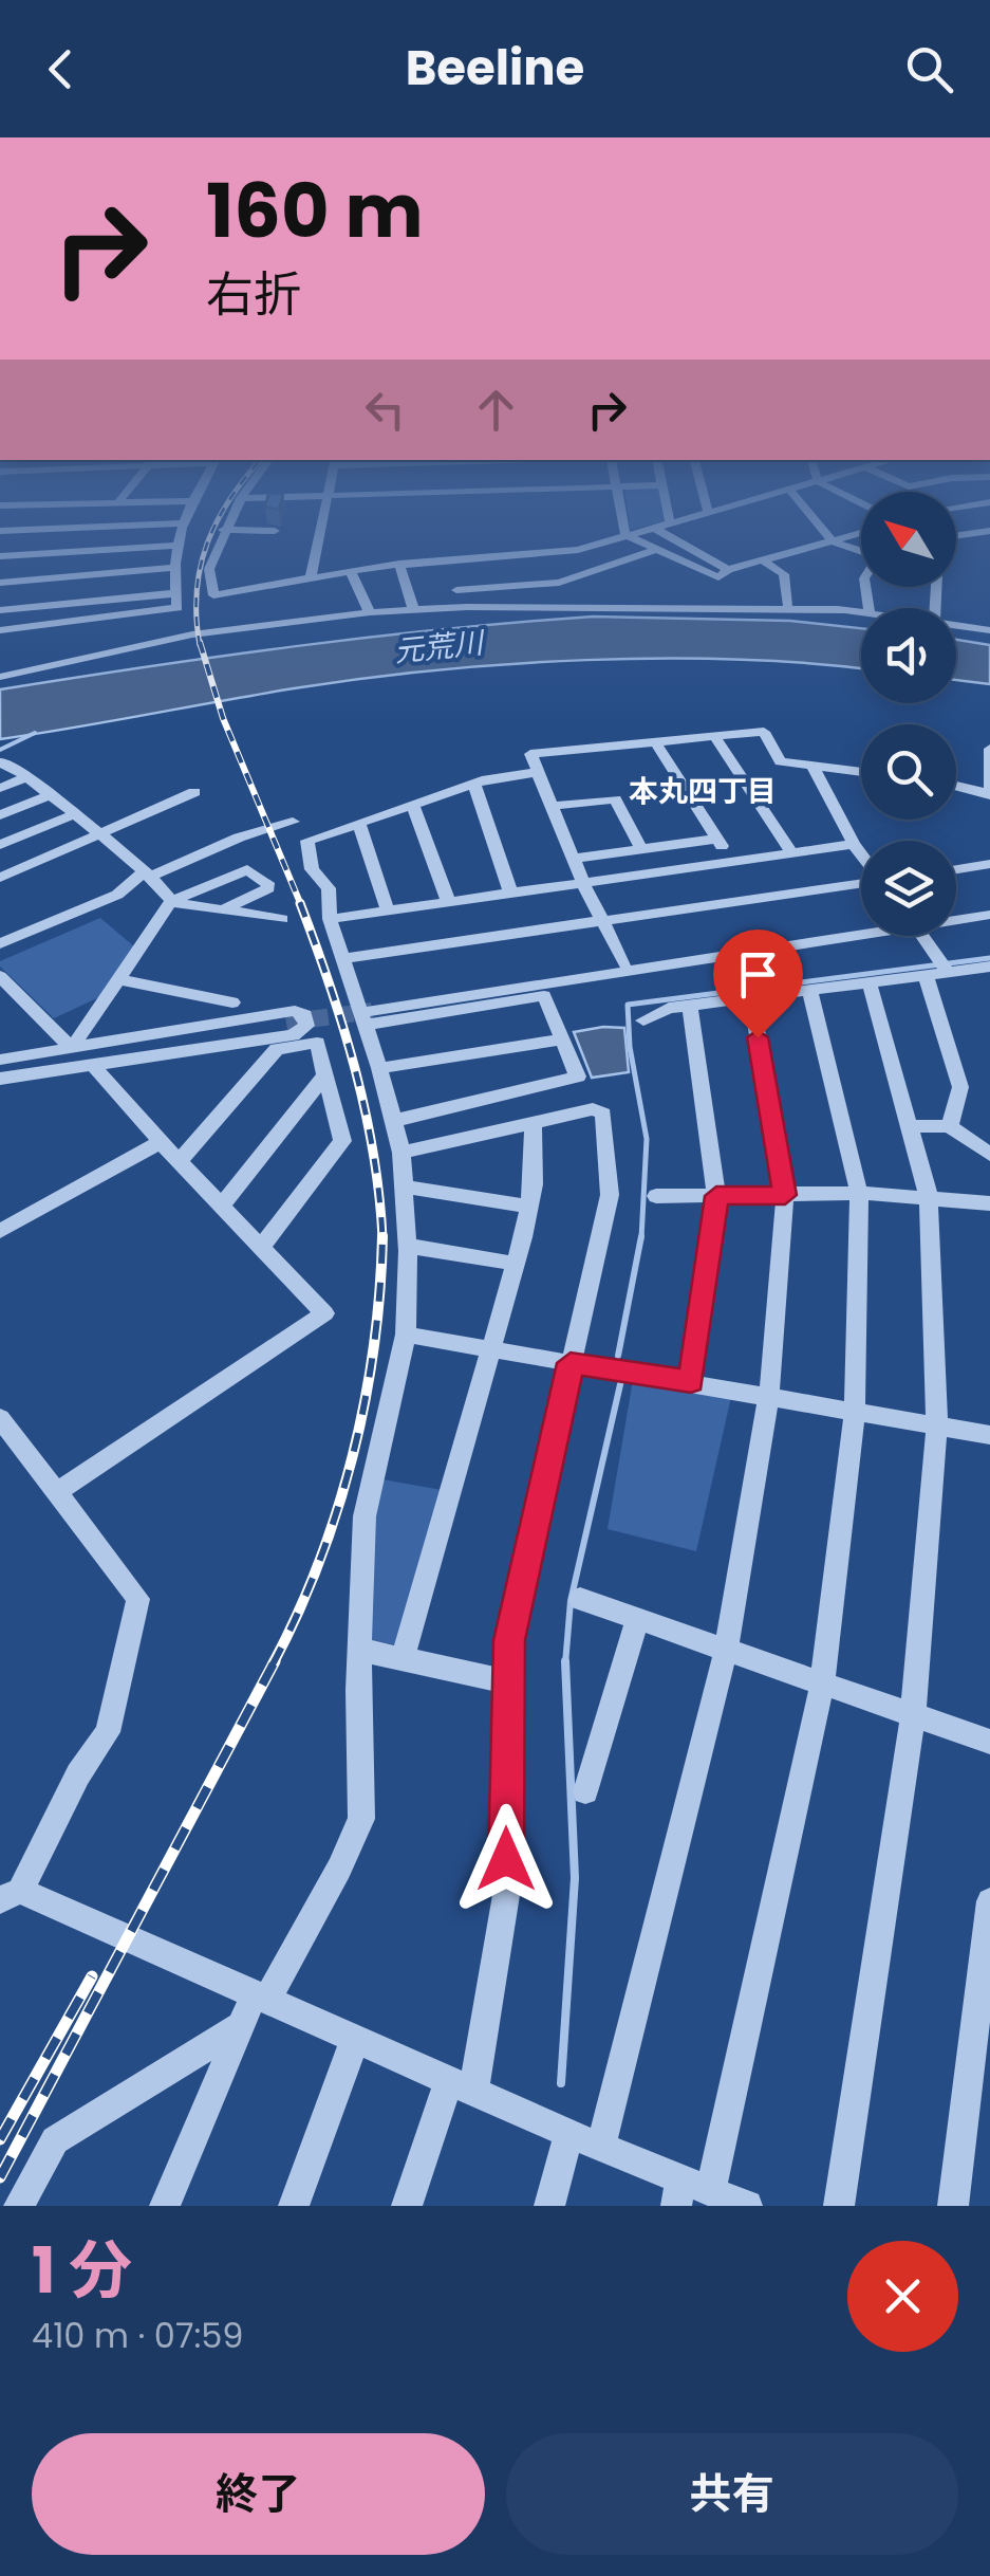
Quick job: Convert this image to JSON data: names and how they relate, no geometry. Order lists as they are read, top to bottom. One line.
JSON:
{"districts":["本丸四丁目"],"water":["元荒川"],"north":"top left","page":{"header":"Beeline","turn":["160 m","右折"],"heading":["1 分","410 m · 07:59"],"buttons":["終了","共有"]}}
